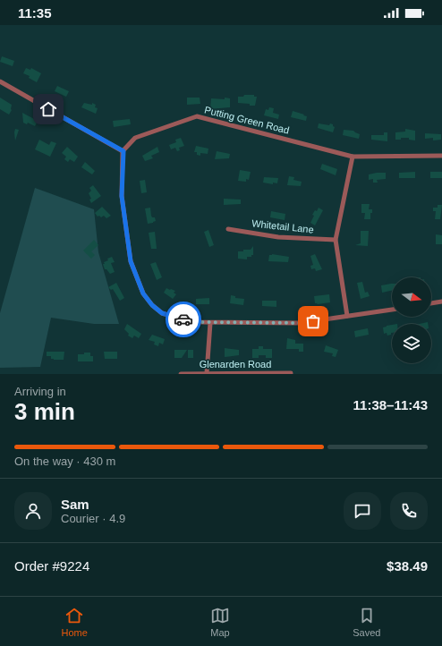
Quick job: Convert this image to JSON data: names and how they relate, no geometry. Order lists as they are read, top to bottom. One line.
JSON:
{"streets":{"street":["Putting Green Road","Whitetail Lane","Glenarden Road"]},"north":"right","page":{"status":"11:35","heading":["3 min","Arriving in","11:38–11:43"],"panel":["Sam","Courier · 4.9","Order #9224","$38.49"],"bar":"On the way · 430 m","tabs":["Home","Map","Saved"]}}
